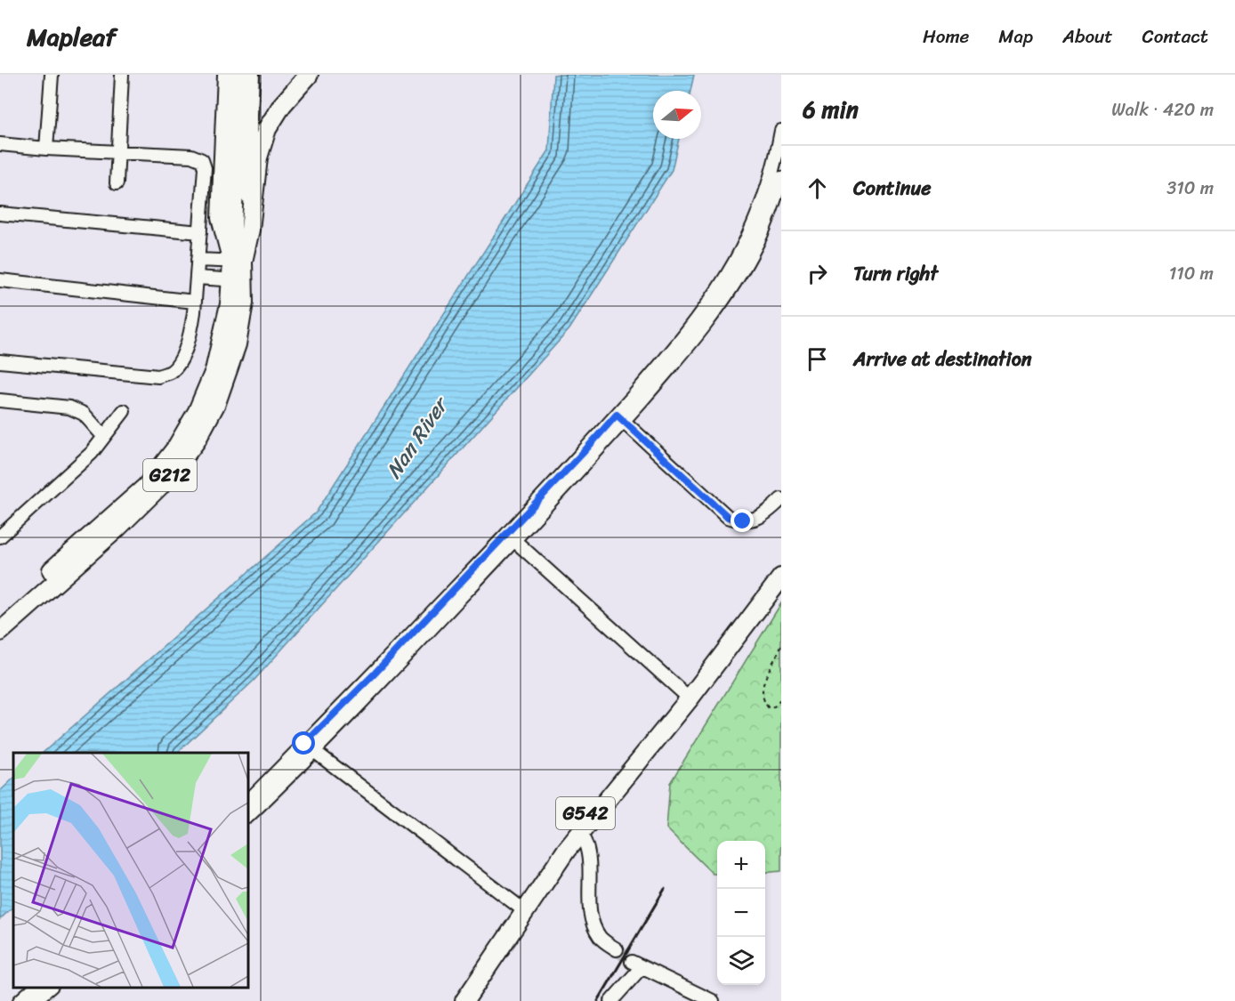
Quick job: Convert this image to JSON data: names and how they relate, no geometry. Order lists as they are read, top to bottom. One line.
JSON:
{"streets":{"highway":["G212","G542"]},"water":["Nan River"],"north":"right","page":{"header":"Mapleaf","nav":["Home","Map","About","Contact"],"heading":["6 min","Walk · 420 m"],"list":[["Continue","310 m"],["Turn right","110 m"],"Arrive at destination"],"map_buttons":["+","−"]}}
